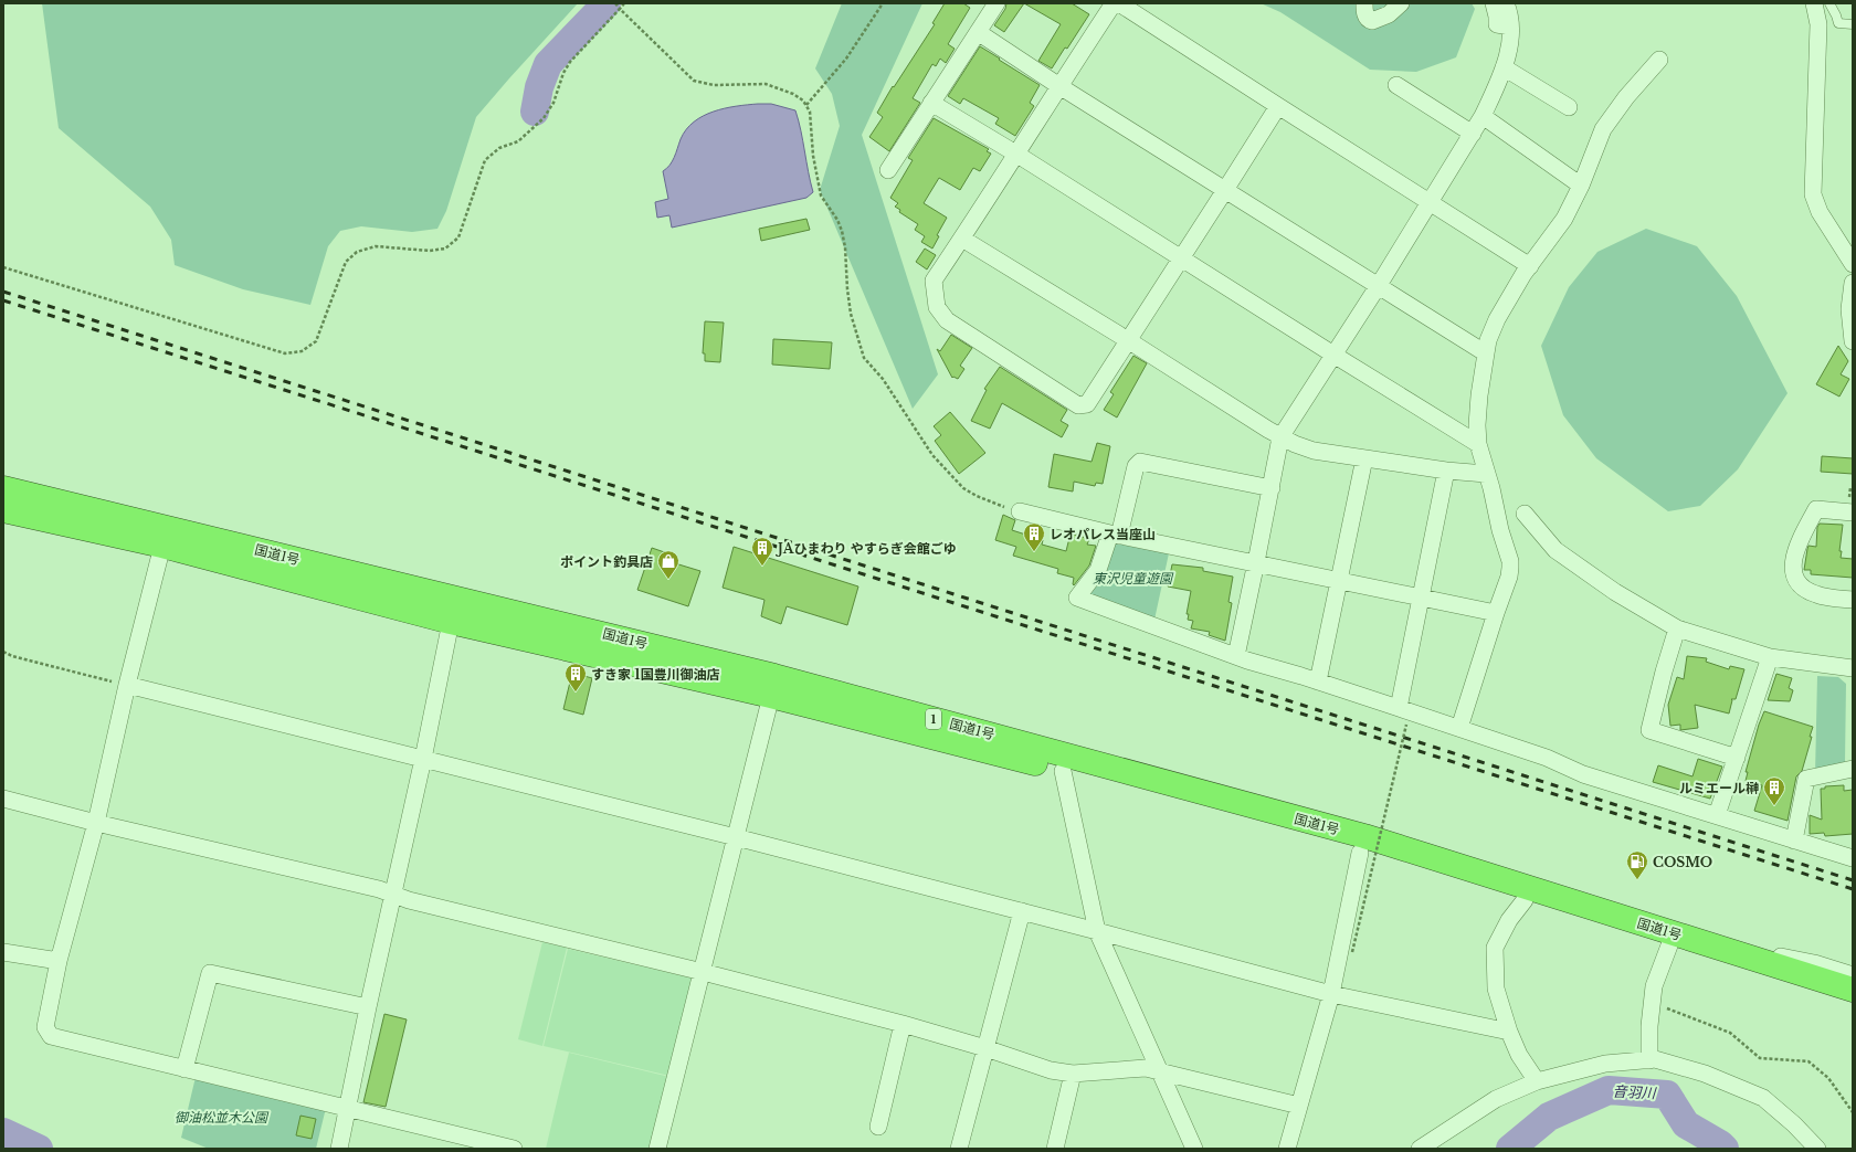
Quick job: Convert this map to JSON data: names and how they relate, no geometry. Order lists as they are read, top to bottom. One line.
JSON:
{"streets":{"highway":["国道1号","1"]},"water":["音羽川"],"parks":["東沢児童遊園","御油松並木公園"],"places":{"building":["レオパレス当座山","JAひまわり やすらぎ会館ごゆ","すき家 1国豊川御油店","ルミエール榊"],"shop":["ポイント釣具店"],"fuel station":["COSMO"]}}
